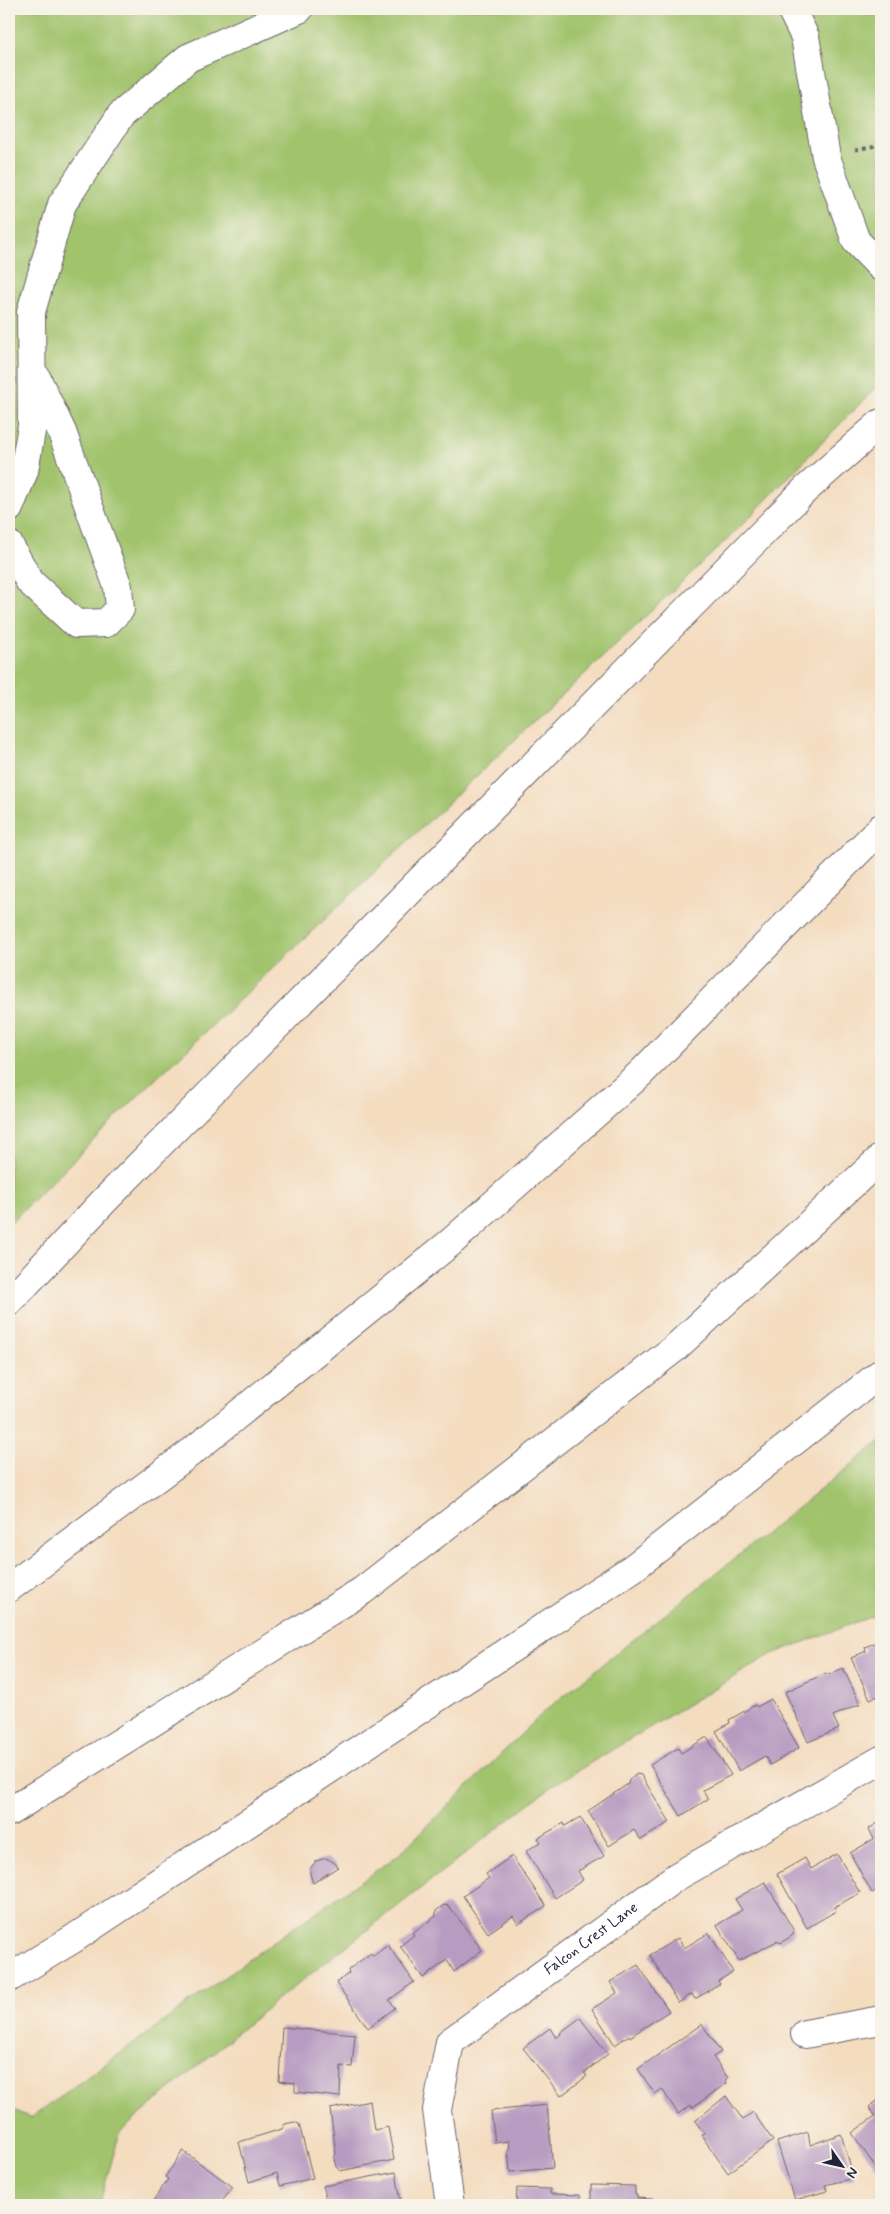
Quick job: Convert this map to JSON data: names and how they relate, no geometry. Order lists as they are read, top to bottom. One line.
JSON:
{"streets":{"main road":["Falcon Crest Lane"]},"north":"bottom right"}
